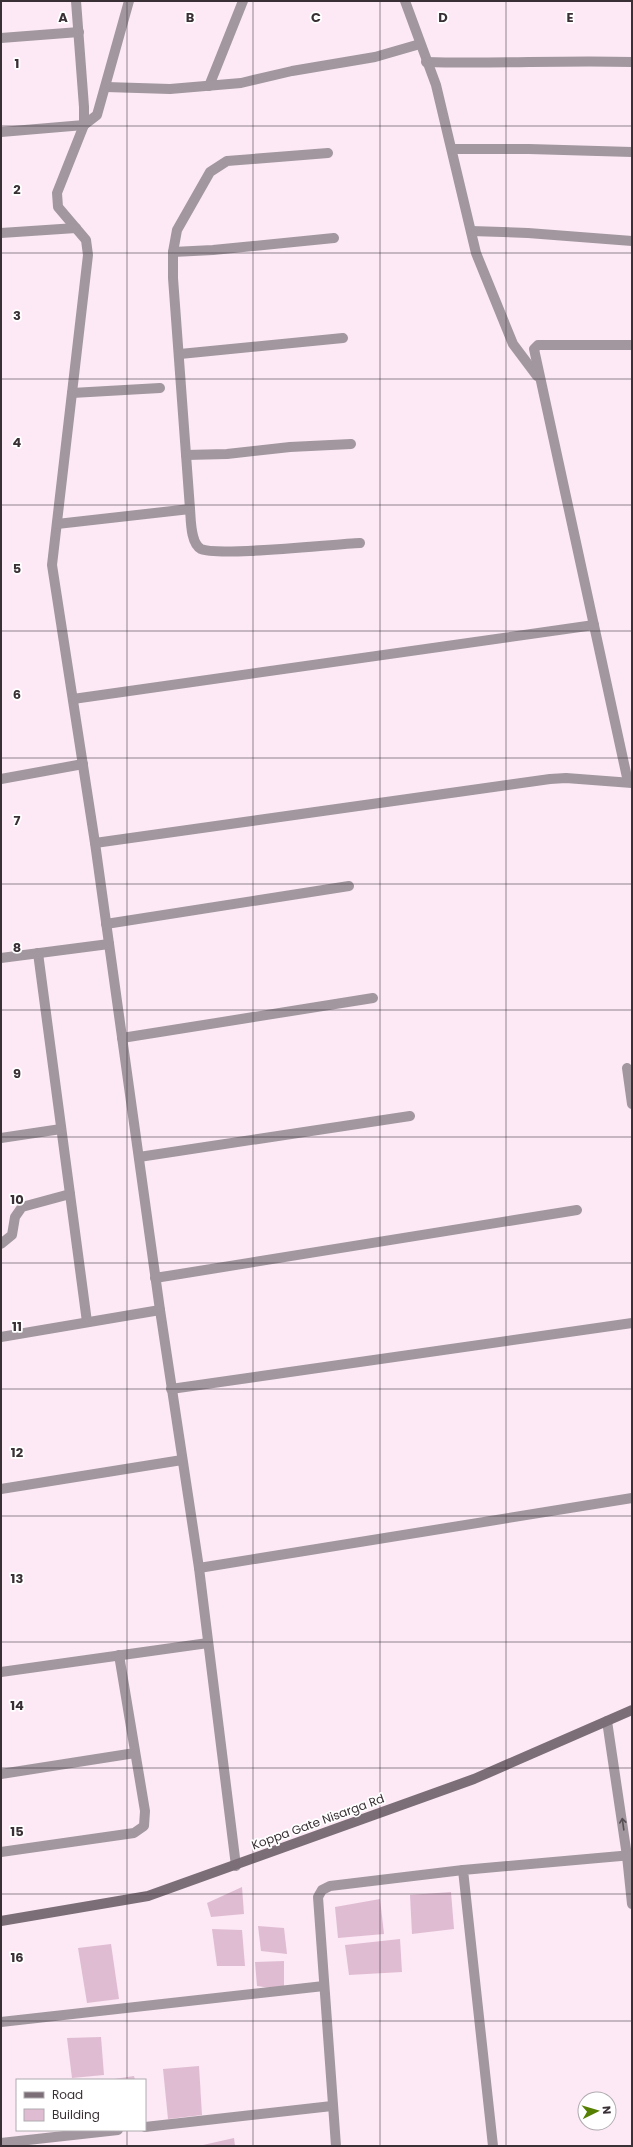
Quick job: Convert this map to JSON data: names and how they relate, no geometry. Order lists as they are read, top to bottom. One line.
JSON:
{"streets":{"street":["Koppa Gate Nisarga Rd"]},"legend":["Road","Building"],"north":"right","grid":{"columns":["A","B","C","D","E"],"rows":["1","2","3","4","5","6","7","8","9","10","11","12","13","14","15","16"]}}
